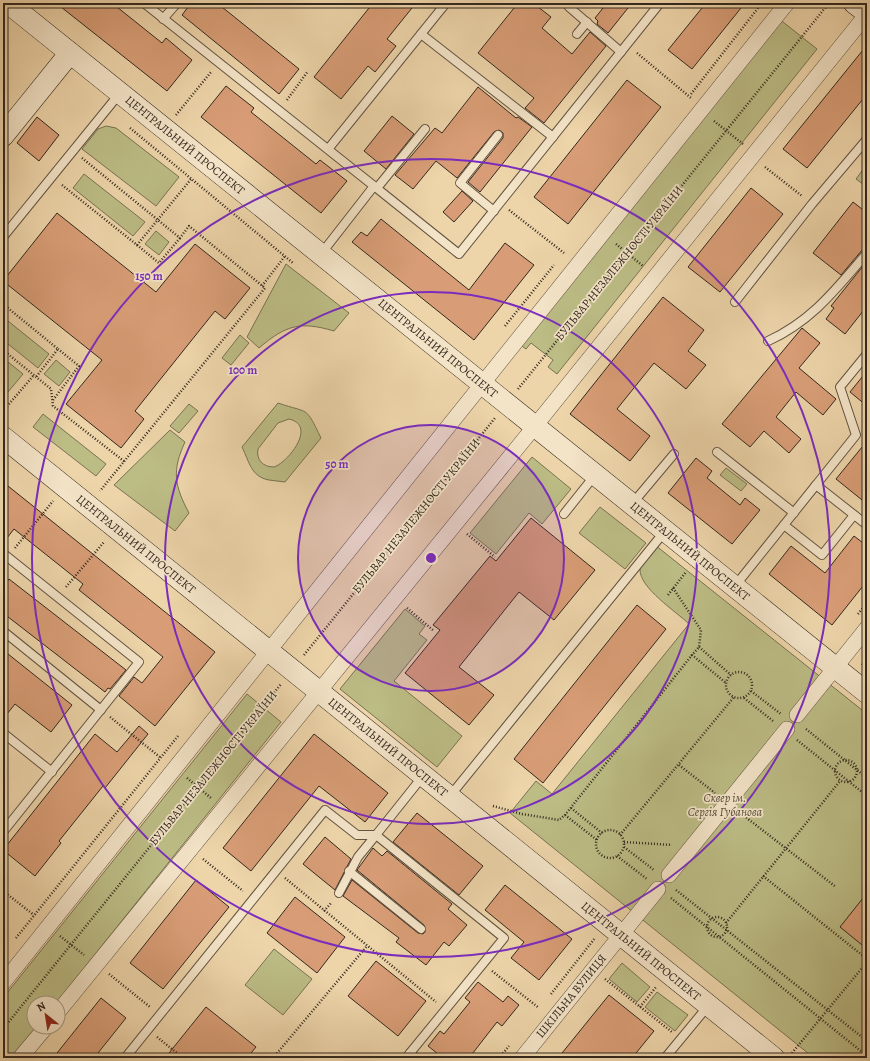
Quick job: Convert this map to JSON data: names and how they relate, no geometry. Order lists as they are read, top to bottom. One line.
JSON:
{"streets":{"street":["ЦЕНТРАЛЬНИЙ ПРОСПЕКТ","ШКІЛЬНА ВУЛИЦЯ"],"path":["БУЛЬВАР НЕЗАЛЕЖНОСТІ УКРАЇНИ"]},"crossings":[["ЦЕНТРАЛЬНИЙ ПРОСПЕКТ","БУЛЬВАР НЕЗАЛЕЖНОСТІ УКРАЇНИ"],["ЦЕНТРАЛЬНИЙ ПРОСПЕКТ","ШКІЛЬНА ВУЛИЦЯ"]],"parks":["Сквер ім. Сергія Губанова"],"north":"top left","rings":["150 m","100 m","50 m"]}
